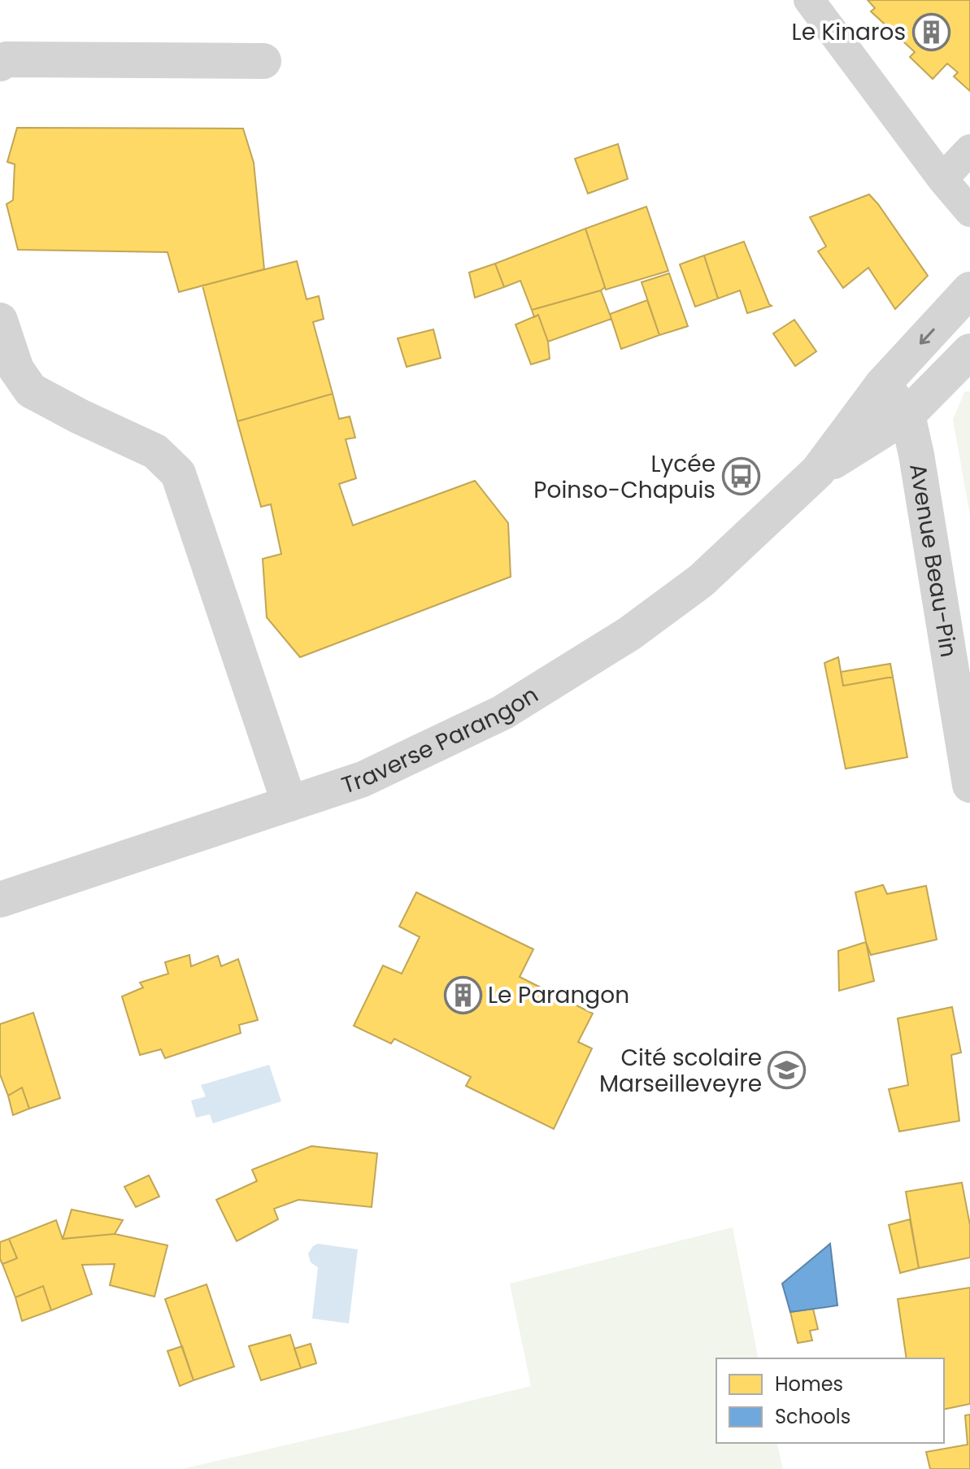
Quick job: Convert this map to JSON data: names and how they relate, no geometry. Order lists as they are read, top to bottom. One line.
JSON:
{"streets":{"street":["Avenue Beau-Pin","Traverse Parangon"]},"crossings":[["Avenue Beau-Pin","Traverse Parangon"]],"places":{"building":["Le Kinaros","Le Parangon"],"bus stop":["Lycée Poinso-Chapuis"],"school or university":["Cité scolaire Marseilleveyre"]},"legend":["Homes","Schools"]}
